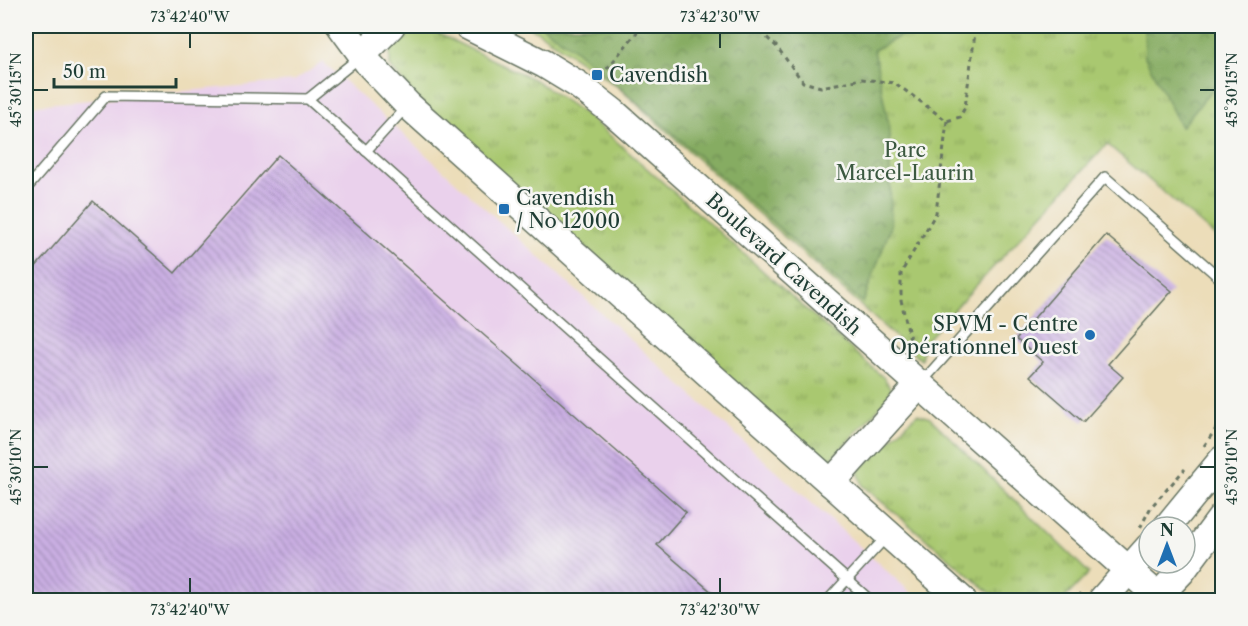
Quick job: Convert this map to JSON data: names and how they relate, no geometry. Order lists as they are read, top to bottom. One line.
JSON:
{"streets":{"main road":["Boulevard Cavendish"]},"parks":["Parc Marcel-Laurin"],"places":{"transit":["Cavendish","Cavendish / No 12000"],"other":["SPVM - Centre Opérationnel Ouest"]},"scale_bar":"50 m","north":"top","coordinates":["73°42'40\"W","73°42'30\"W","45°30'15\"N","45°30'10\"N"]}
